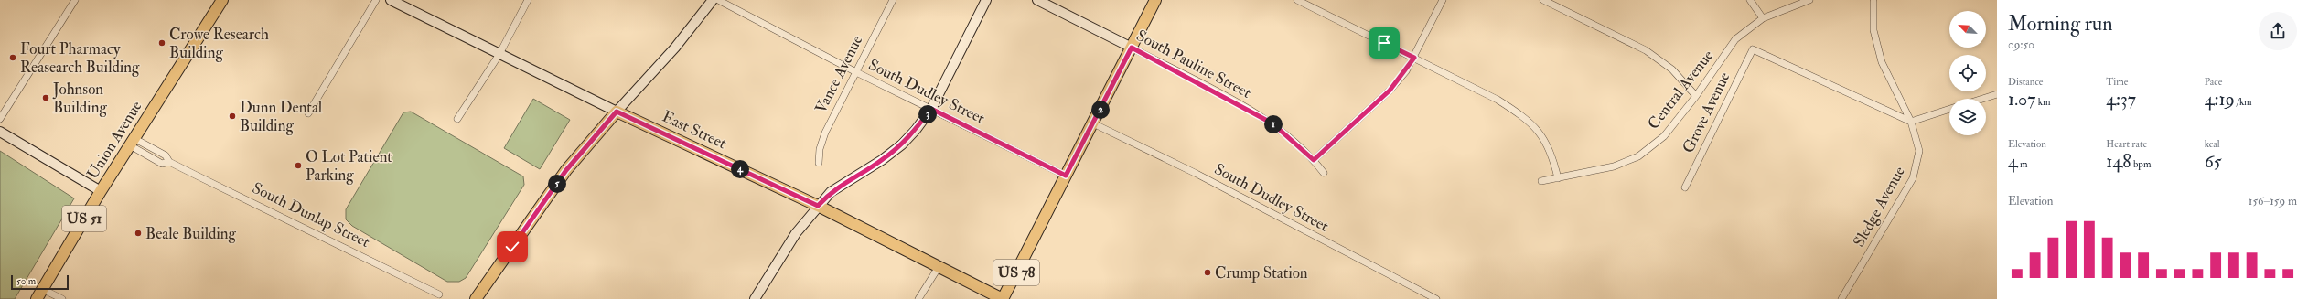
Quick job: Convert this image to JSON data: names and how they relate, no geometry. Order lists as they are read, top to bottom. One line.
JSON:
{"streets":{"main road":["East Street","Union Avenue","US 51","US 78"],"street":["South Pauline Street","Vance Avenue","Central Avenue","South Dudley Street","Grove Avenue","Sledge Avenue","South Dunlap Street"]},"crossings":[["South Pauline Street","US 78"],["Vance Avenue","South Dudley Street"],["South Dudley Street","US 78"],["Grove Avenue","Sledge Avenue"],["East Street","US 78"],["Union Avenue","South Dunlap Street"]],"places":["Crowe Research Building","Fourt Pharmacy Reasearch Building","Johnson Building","Dunn Dental Building","O Lot Patient Parking","Beale Building","Crump Station"],"scale_bar":"50 m","north":"top left","page":{"heading":["Morning run","09:50"],"stats":[["Distance","1.07 km"],["Time","4:37"],["Pace","4:19 /km"],["Elevation","4 m"],["Heart rate","148 bpm"],["kcal","65"]],"pins":["2","3","1","4","5"],"chart":["Elevation","156–159 m"],"scale":"50 m"}}
